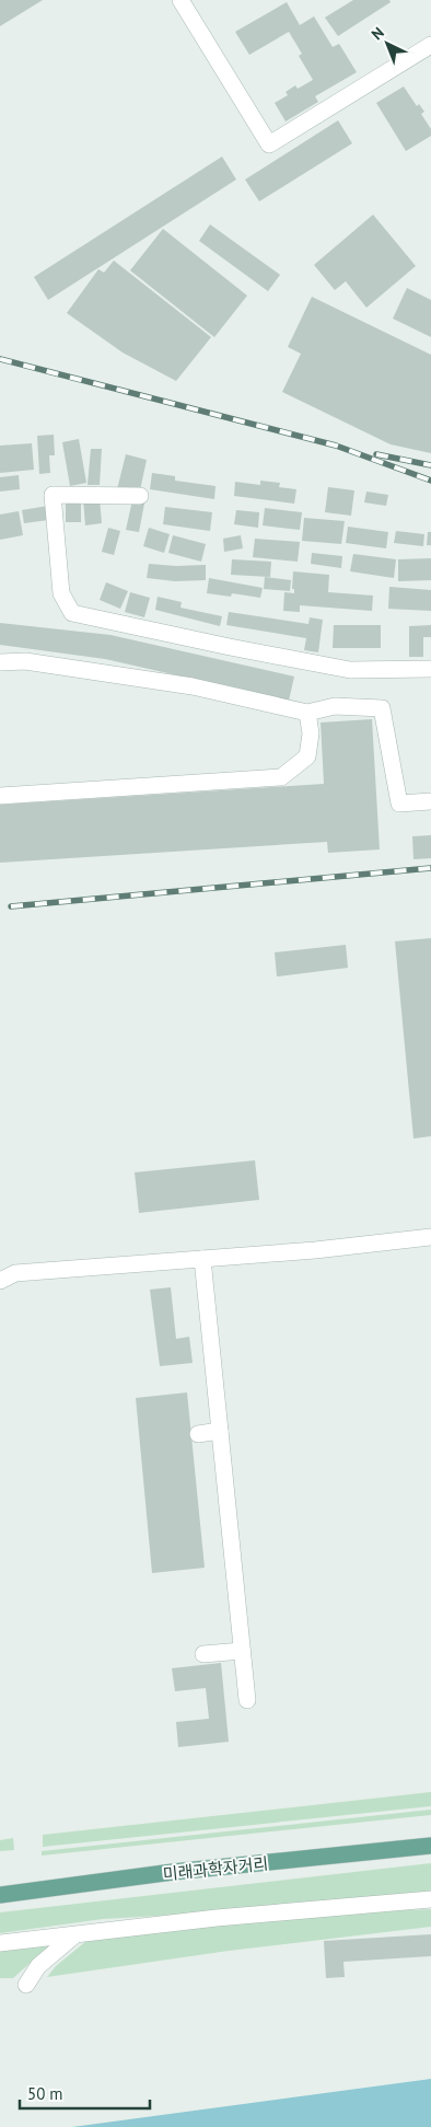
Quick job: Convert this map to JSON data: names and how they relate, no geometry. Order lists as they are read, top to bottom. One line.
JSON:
{"streets":{"main road":["미래과학자거리"]},"scale_bar":"50 m","north":"top left"}
